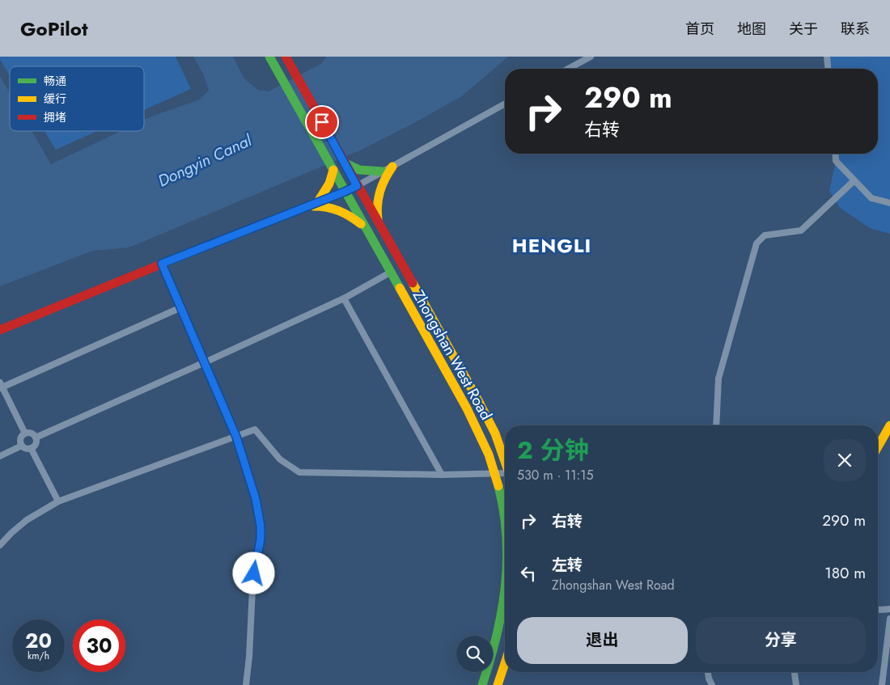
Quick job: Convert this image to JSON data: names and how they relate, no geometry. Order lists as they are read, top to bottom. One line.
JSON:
{"streets":{"main road":["Zhongshan West Road"]},"districts":["HENGLI"],"water":["Dongyin Canal"],"legend":["畅通","缓行","拥堵"],"page":{"header":"GoPilot","nav":["首页","地图","关于","联系"],"turn":["290 m","右转"],"heading":["2 分钟","530 m · 11:15"],"list":[{"name":"右转","value":"290 m"},{"name":"左转","note":"Zhongshan West Road","value":"180 m"}],"buttons":["退出","分享"],"speed":"20 km/h","limit":"30"}}
